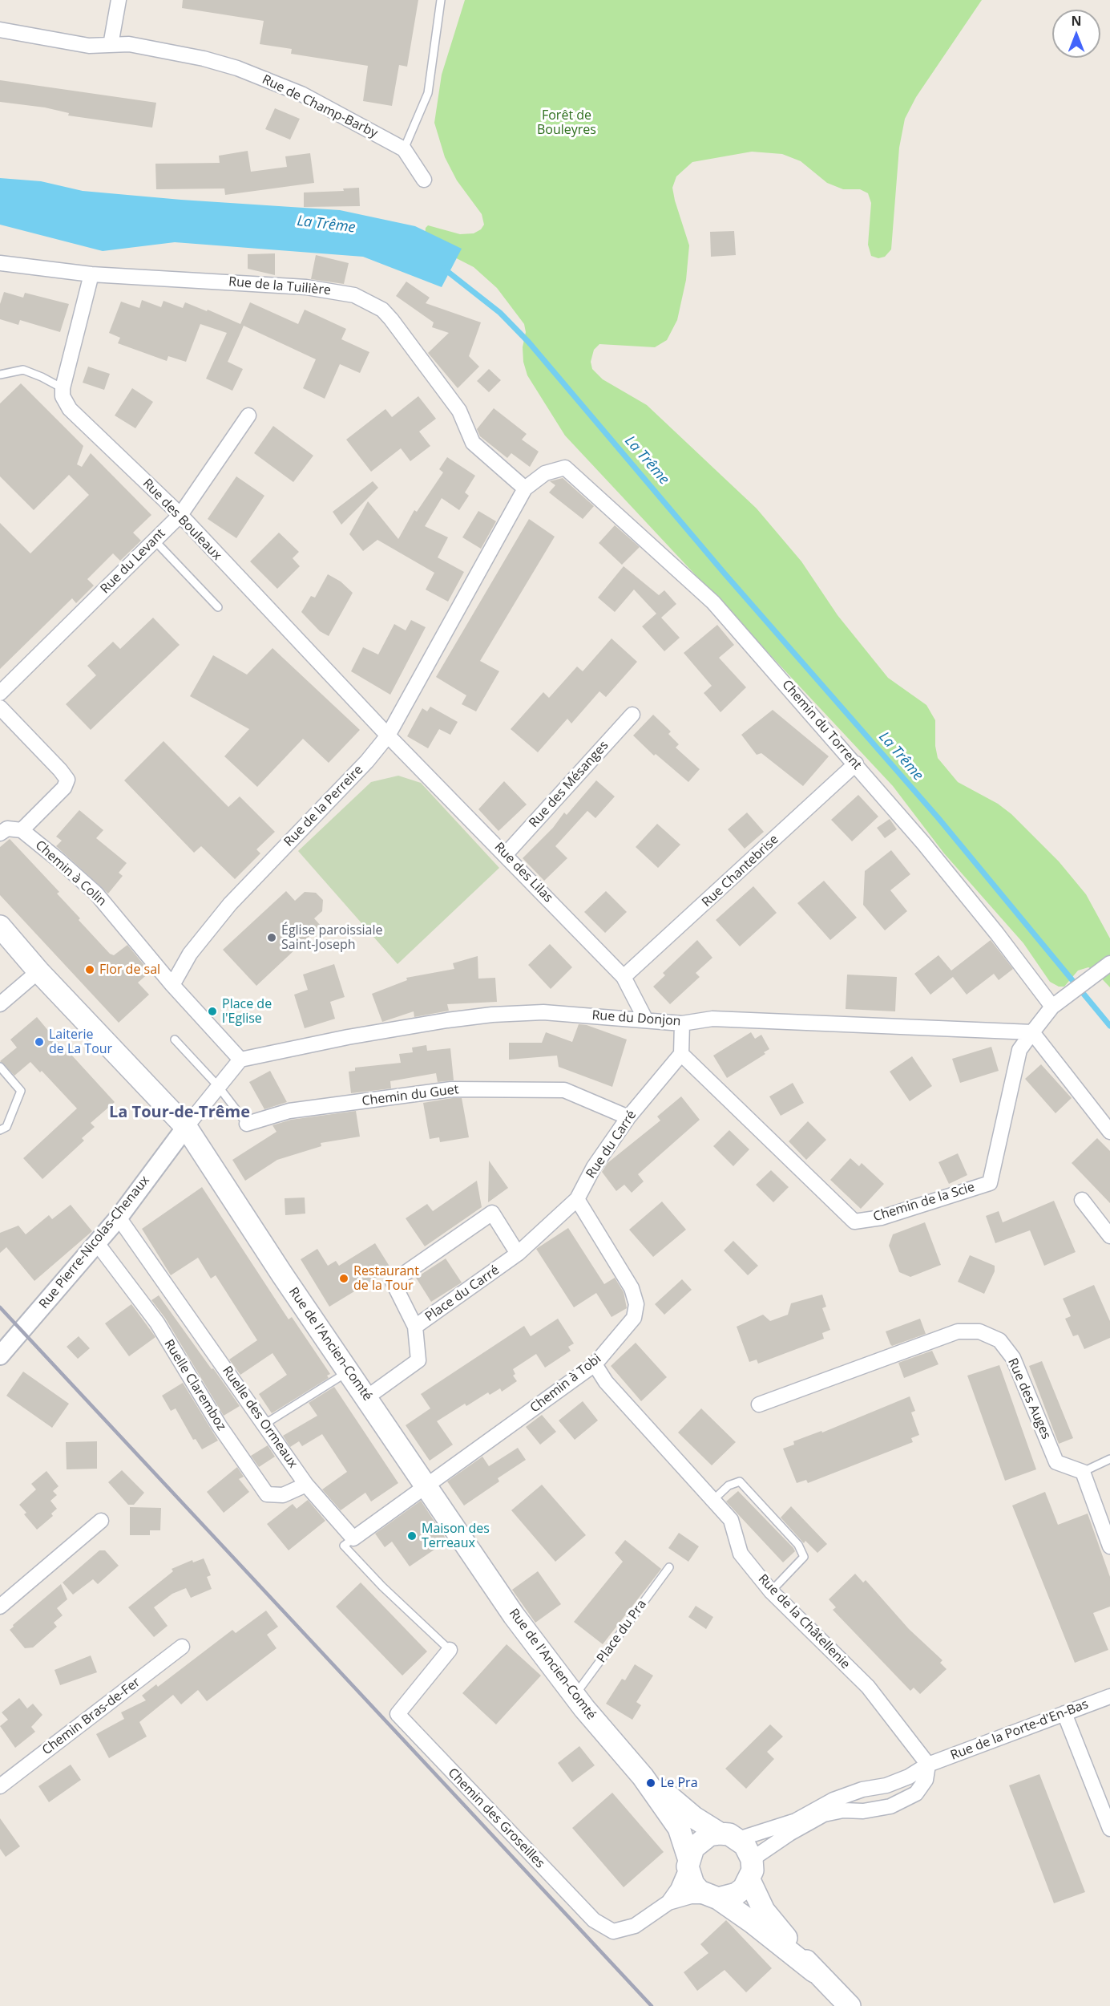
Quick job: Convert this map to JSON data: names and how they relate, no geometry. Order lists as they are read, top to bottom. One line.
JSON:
{"streets":{"main road":["Rue de l'Ancien-Comté"],"street":["Rue de Champ-Barby","Rue de la Tuilière","Rue des Bouleaux","Rue du Levant","Chemin du Torrent","Rue des Mésanges","Rue de la Perreire","Rue Chantebrise","Rue des Lilas","Chemin à Colin","Rue du Donjon","Chemin du Guet","Rue du Carré","Chemin de la Scie","Rue Pierre-Nicolas-Chenaux","Place du Carré","Chemin à Tobi","Ruelle Claremboz","Rue des Auges","Ruelle des Ormeaux","Rue de la Châtellenie","Chemin Bras-de-Fer","Rue de la Porte-d'En-Bas","Chemin des Groseilles"],"lane":["Place du Pra"]},"crossings":[["Rue de la Tuilière","Rue de la Perreire"],["Rue des Bouleaux","Rue du Levant"],["Rue des Bouleaux","Rue de la Perreire"],["Rue des Bouleaux","Rue des Lilas"],["Chemin du Torrent","Rue de la Perreire"],["Chemin du Torrent","Rue Chantebrise"],["Rue des Mésanges","Rue des Lilas"],["Rue de la Perreire","Rue des Lilas"],["Rue de la Perreire","Chemin à Colin"],["Rue Chantebrise","Rue des Lilas"],["Rue des Lilas","Rue du Donjon"],["Rue du Donjon","Chemin de la Scie"],["Chemin du Guet","Rue du Carré"],["Rue du Carré","Chemin de la Scie"],["Rue du Carré","Place du Carré"],["Rue du Carré","Chemin à Tobi"],["Rue Pierre-Nicolas-Chenaux","Rue de l'Ancien-Comté"],["Rue Pierre-Nicolas-Chenaux","Ruelle Claremboz"],["Rue Pierre-Nicolas-Chenaux","Ruelle des Ormeaux"],["Place du Carré","Rue de l'Ancien-Comté"],["Rue de l'Ancien-Comté","Chemin à Tobi"],["Rue de l'Ancien-Comté","Place du Pra"],["Rue de l'Ancien-Comté","Rue de la Porte-d'En-Bas"],["Rue de l'Ancien-Comté","Chemin des Groseilles"],["Chemin à Tobi","Rue de la Châtellenie"],["Ruelle Claremboz","Ruelle des Ormeaux"],["Rue de la Châtellenie","Rue de la Porte-d'En-Bas"],["Rue de la Porte-d'En-Bas","Chemin des Groseilles"]],"districts":["La Tour-de-Trême"],"water":["La Trême"],"parks":["Forêt de Bouleyres"],"places":["Église paroissiale Saint-Joseph","Flor de sal","Place de l'Eglise","Laiterie de La Tour","Restaurant de la Tour","Maison des Terreaux","Le Pra"],"north":"top"}
